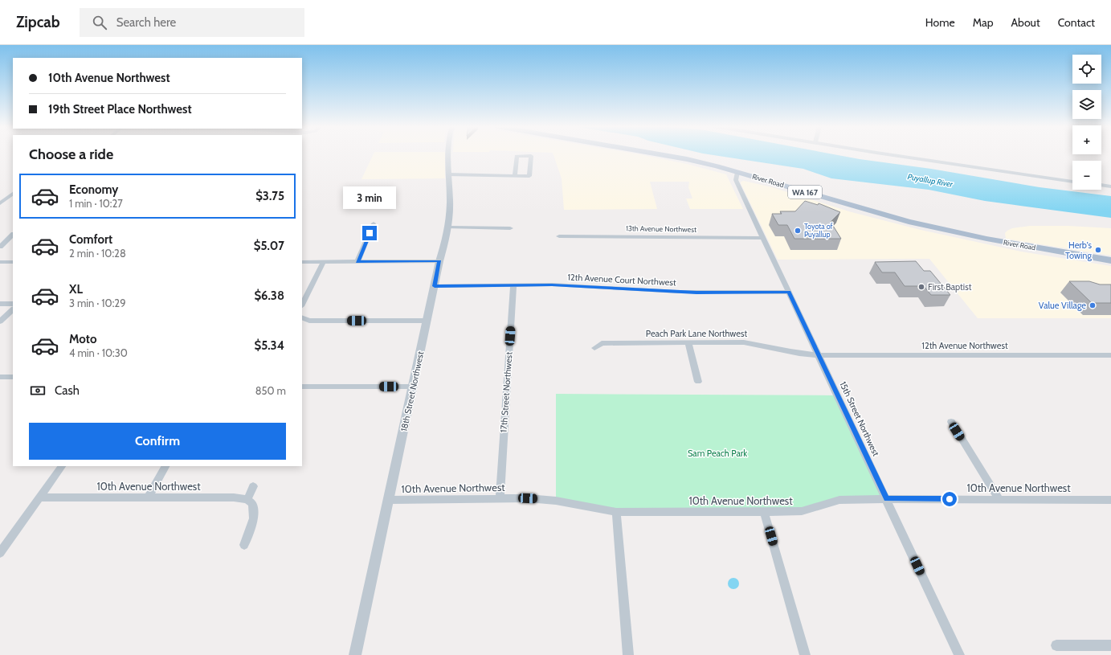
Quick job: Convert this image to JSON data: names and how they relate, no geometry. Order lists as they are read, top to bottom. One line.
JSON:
{"streets":{"main road":["River Road","WA 167"],"street":["13th Avenue Northwest","12th Avenue Court Northwest","Peach Park Lane Northwest","12th Avenue Northwest","18th Street Northwest","17th Street Northwest","15th Street Northwest","10th Avenue Northwest"]},"crossings":[["River Road","15th Street Northwest"],["13th Avenue Northwest","15th Street Northwest"],["12th Avenue Court Northwest","18th Street Northwest"],["12th Avenue Court Northwest","17th Street Northwest"],["12th Avenue Court Northwest","15th Street Northwest"],["Peach Park Lane Northwest","12th Avenue Northwest"],["Peach Park Lane Northwest","15th Street Northwest"],["12th Avenue Northwest","15th Street Northwest"],["18th Street Northwest","10th Avenue Northwest"],["17th Street Northwest","10th Avenue Northwest"],["15th Street Northwest","10th Avenue Northwest"]],"water":["Puyallup River"],"parks":["Sam Peach Park"],"places":["Toyota of Puyallup","Herb's Towing","First Baptist","Value Village"],"page":{"header":"Zipcab","search":"Search here","nav":["Home","Map","About","Contact"],"map_buttons":["+","−"],"banner":["10th Avenue Northwest","19th Street Place Northwest"],"heading":"Choose a ride","list":[{"name":"Economy","note":"1 min · 10:27","value":"$3.75"},{"name":"Comfort","note":"2 min · 10:28","value":"$5.07"},{"name":"XL","note":"3 min · 10:29","value":"$6.38"},{"name":"Moto","note":"4 min · 10:30","value":"$5.34"}],"bubble":"3 min","pay":["Cash","850 m"],"buttons":"Confirm"}}
